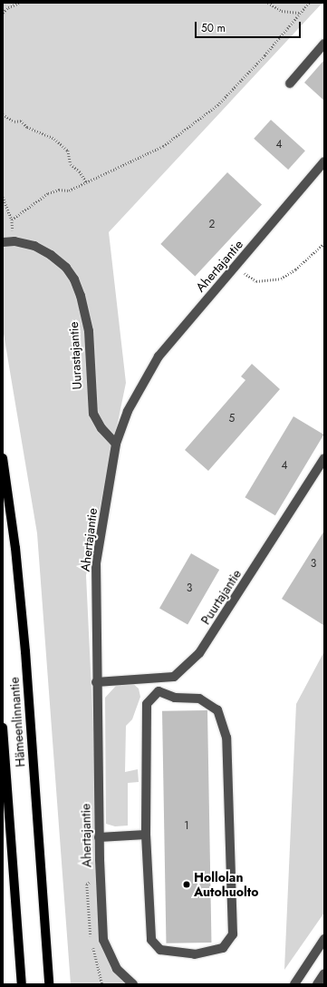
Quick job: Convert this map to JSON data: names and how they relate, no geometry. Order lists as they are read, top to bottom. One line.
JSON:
{"streets":{"main road":["Hämeenlinnantie"],"street":["Ahertajantie","Uurastajantie","Puurtajantie"]},"crossings":[["Ahertajantie","Uurastajantie"],["Ahertajantie","Puurtajantie"]],"places":["Hollolan Autohuolto"],"house_numbers":["4","2","5","4","3","3","1"],"scale_bar":"50 m"}
